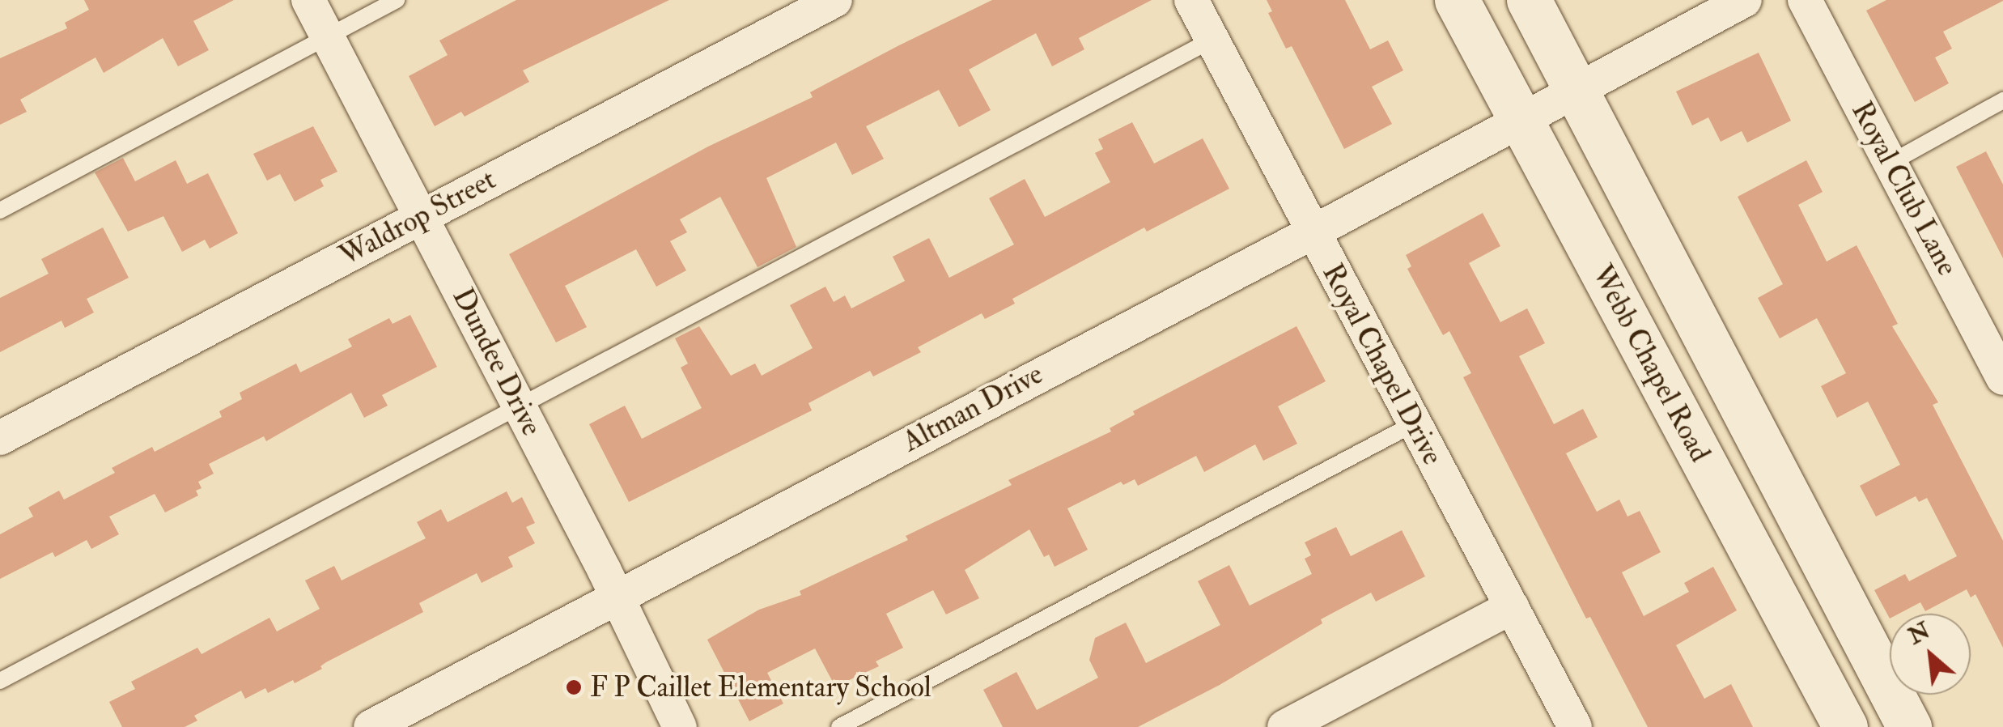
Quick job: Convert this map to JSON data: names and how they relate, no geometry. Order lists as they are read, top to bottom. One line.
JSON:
{"streets":{"main road":["Webb Chapel Road"],"street":["Royal Club Lane","Waldrop Street","Dundee Drive","Royal Chapel Drive","Altman Drive"]},"crossings":[["Waldrop Street","Dundee Drive"],["Dundee Drive","Altman Drive"],["Webb Chapel Road","Altman Drive"],["Royal Chapel Drive","Altman Drive"]],"places":["F P Caillet Elementary School"],"north":"top left"}
